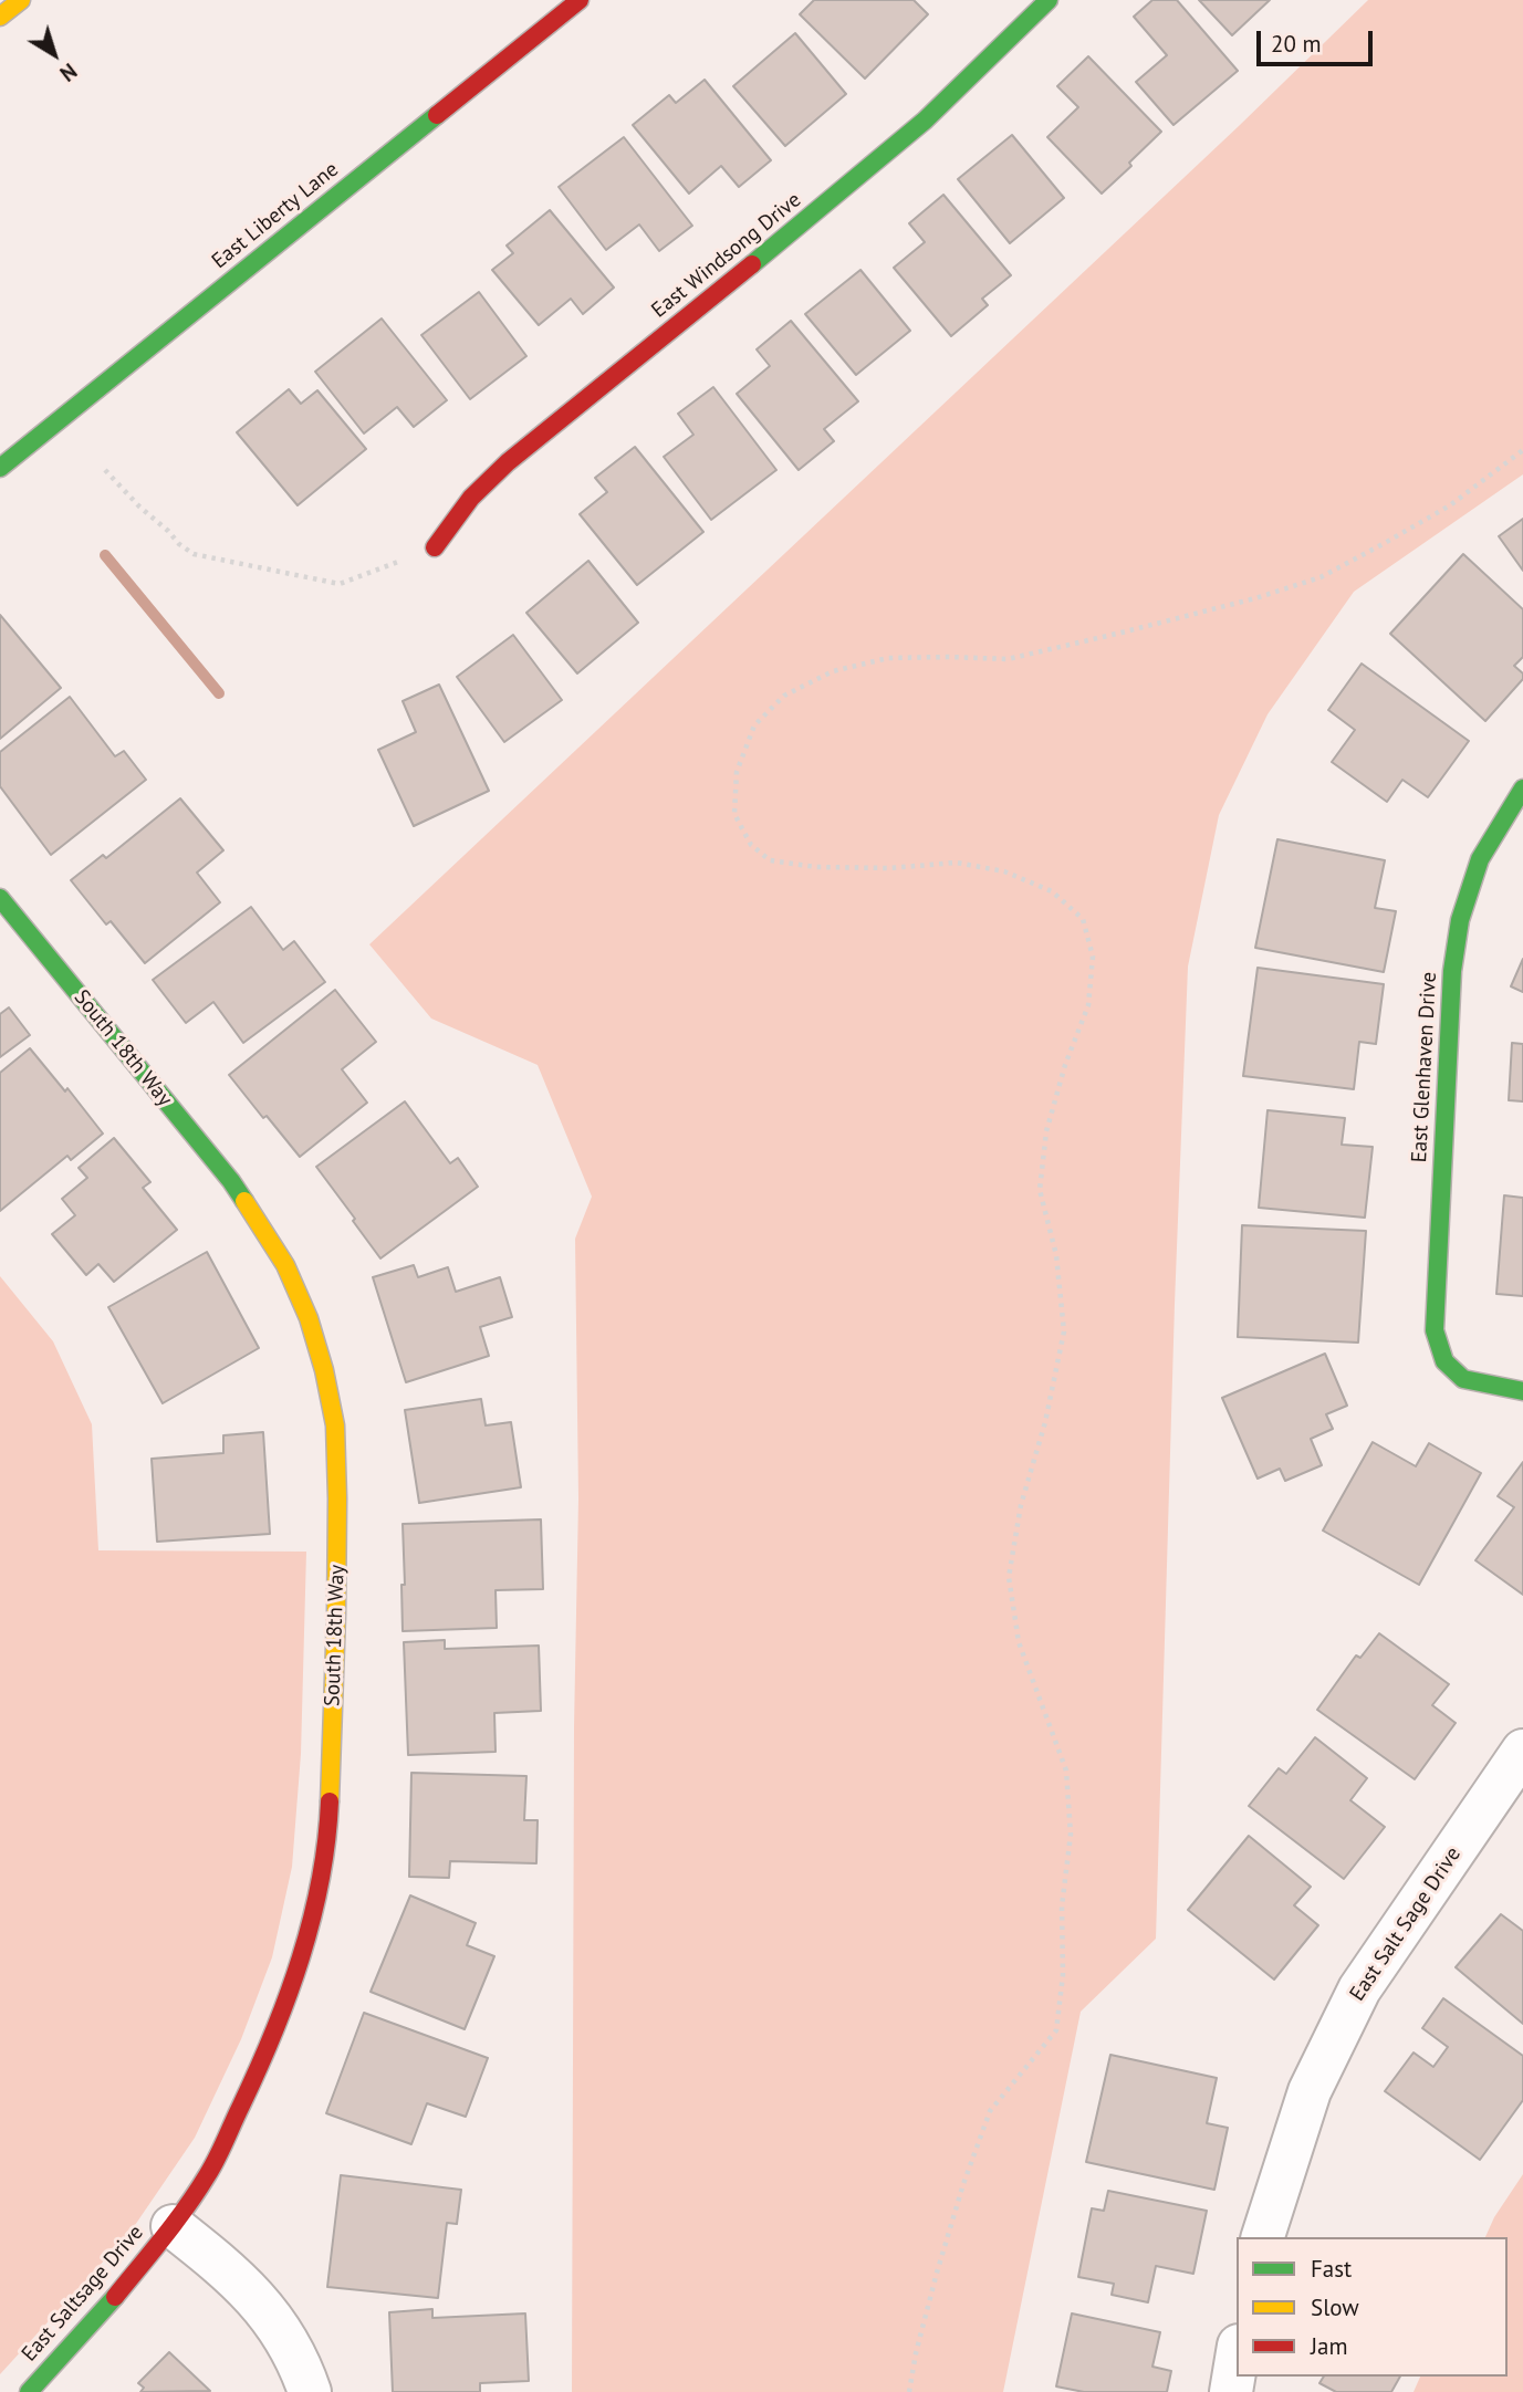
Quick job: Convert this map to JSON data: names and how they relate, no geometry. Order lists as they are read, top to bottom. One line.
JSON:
{"streets":{"main road":["East Liberty Lane","East Windsong Drive","South 18th Way","East Glenhaven Drive","East Saltsage Drive"],"street":["East Salt Sage Drive"]},"crossings":[["South 18th Way","East Saltsage Drive"]],"legend":["Fast","Slow","Jam"],"scale_bar":"20 m","north":"bottom right"}
